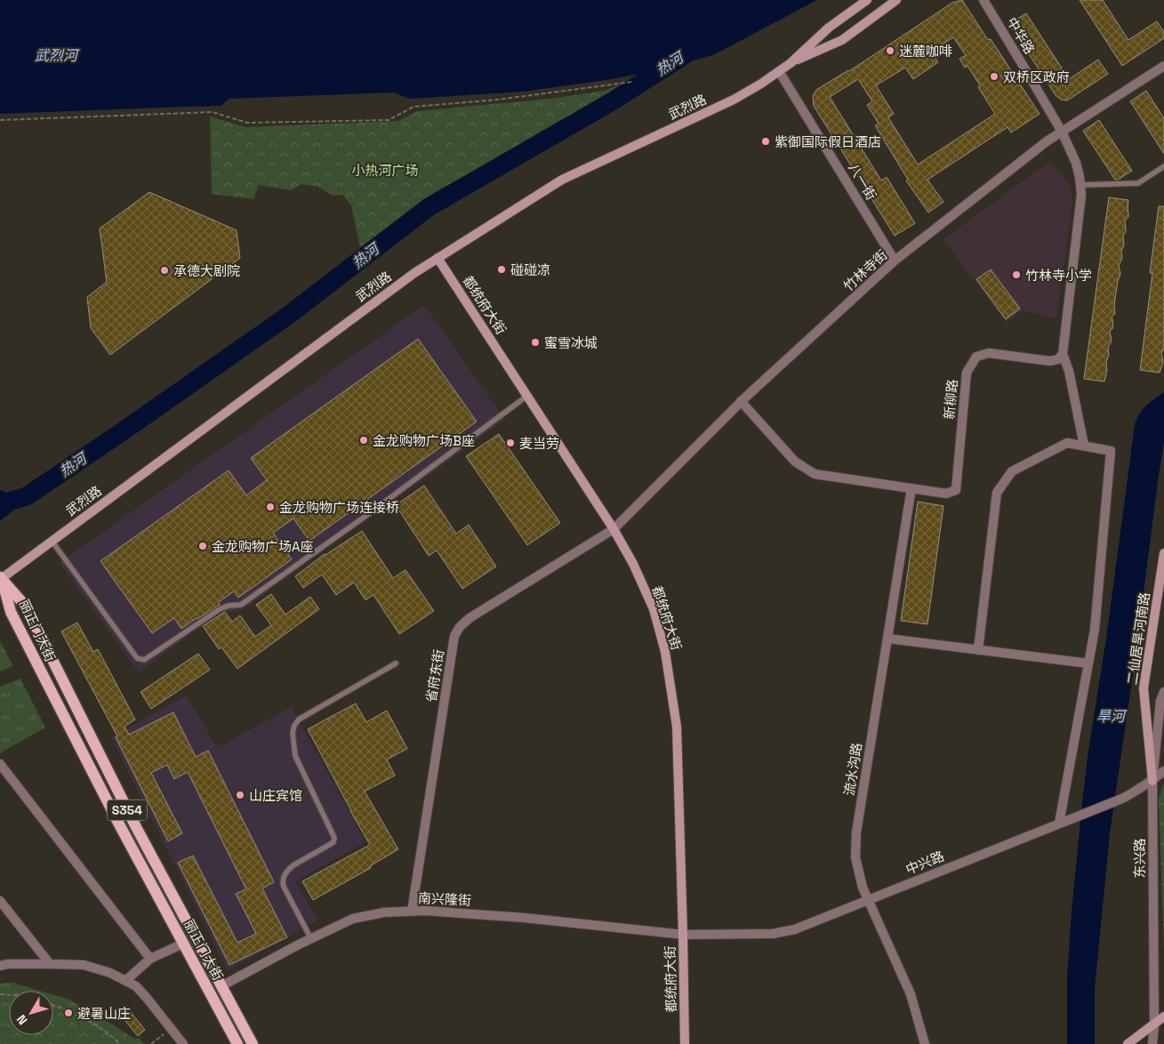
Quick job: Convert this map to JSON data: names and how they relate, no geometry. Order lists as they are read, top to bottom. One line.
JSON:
{"streets":{"main road":["武烈路","都统府大街","丽正门大街","二仙居旱河南路","S354"],"street":["中华路","八一街","竹林寺街","新柳路","省府东街","流水沟路","东兴路","中兴路","南兴隆街"]},"crossings":[["中华路","竹林寺街"],["武烈路","八一街"],["武烈路","都统府大街"],["武烈路","丽正门大街"],["八一街","竹林寺街"],["竹林寺街","都统府大街"],["竹林寺街","新柳路"],["竹林寺街","省府东街"],["都统府大街","省府东街"],["都统府大街","中兴路"],["都统府大街","南兴隆街"],["新柳路","流水沟路"],["丽正门大街","南兴隆街"],["二仙居旱河南路","东兴路"],["二仙居旱河南路","中兴路"],["省府东街","南兴隆街"],["流水沟路","中兴路"],["东兴路","中兴路"],["中兴路","南兴隆街"]],"water":["武烈河","热河","旱河"],"parks":["小热河广场"],"places":["迷麓咖啡","双桥区政府","紫御国际假日酒店","碰碰凉","承德大剧院","竹林寺小学","蜜雪冰城","金龙购物广场B座","麦当劳","金龙购物广场连接桥","金龙购物广场A座","山庄宾馆","避暑山庄"],"north":"bottom left"}
